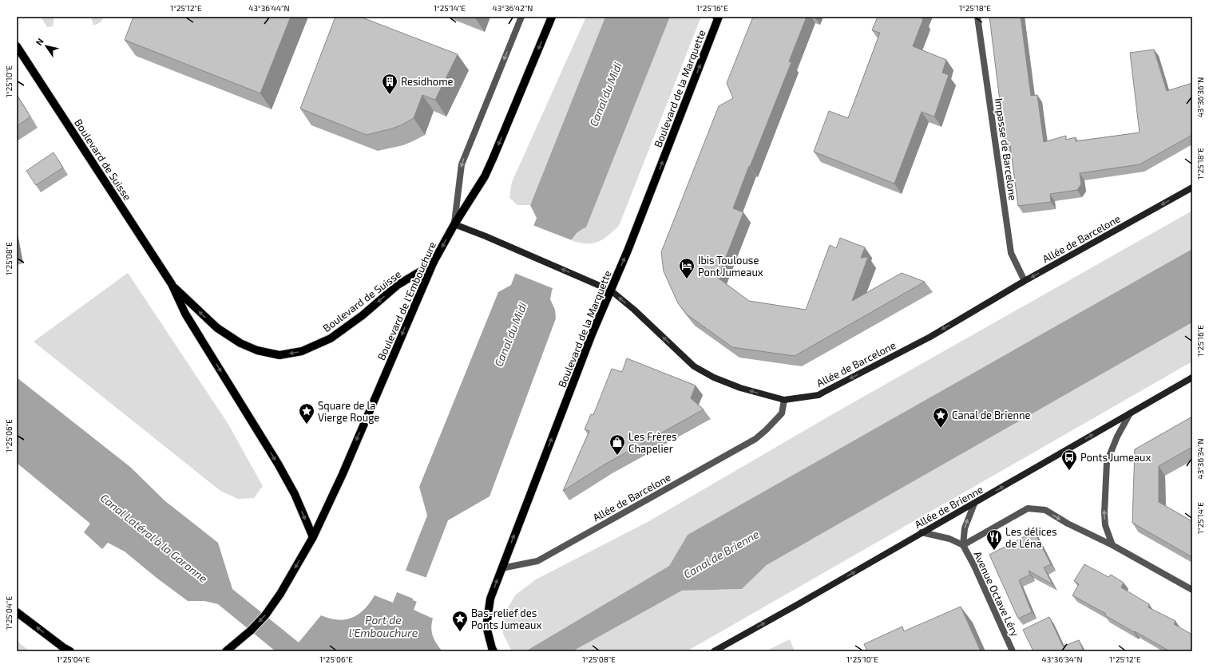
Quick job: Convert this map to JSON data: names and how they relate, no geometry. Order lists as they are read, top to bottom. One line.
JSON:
{"streets":{"main road":["Boulevard de la Marquette","Boulevard de Suisse","Allée de Barcelone","Boulevard de l'Embouchure","Allée de Brienne"],"street":["Impasse de Barcelone","Avenue Octave Léry"]},"crossings":[["Boulevard de la Marquette","Allée de Barcelone"],["Impasse de Barcelone","Allée de Barcelone"],["Boulevard de Suisse","Boulevard de l'Embouchure"],["Allée de Brienne","Avenue Octave Léry"]],"one_way":["Boulevard de la Marquette","Allée de Barcelone","Boulevard de l'Embouchure","Allée de Brienne"],"water":["Canal du Midi","Canal Latéral à la Garonne","Canal de Brienne","Port de l'Embouchure"],"places":{"building":["Residhome"],"hotel":["Ibis Toulouse Pont Jumeaux"],"place":["Square de la Vierge Rouge","Canal de Brienne","Bas-relief des Ponts Jumeaux"],"shop":["Les Frères Chapelier"],"bus stop":["Ponts Jumeaux"],"restaurant":["Les délices de Léna"]},"north":"top left","coordinates":["1°25'12\"E","43°36'44\"N","1°25'14\"E","43°36'42\"N","1°25'16\"E","1°25'18\"E","1°25'10\"E","43°36'36\"N","1°25'08\"E","1°25'06\"E","43°36'34\"N","1°25'04\"E"]}
